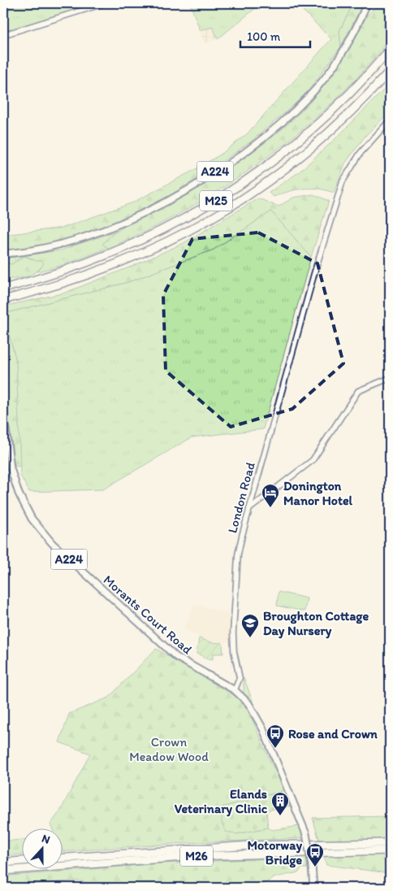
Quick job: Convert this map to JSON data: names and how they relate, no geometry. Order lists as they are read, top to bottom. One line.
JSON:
{"streets":{"highway":["M25","M26"],"main road":["A224","Morants Court Road"],"street":["London Road"]},"crossings":[["A224","London Road"],["A224","Morants Court Road"],["London Road","Morants Court Road"]],"parks":["Crown Meadow Wood"],"places":{"hotel":["Donington Manor Hotel"],"school or university":["Broughton Cottage Day Nursery"],"bus stop":["Rose and Crown","Motorway Bridge"],"building":["Elands Veterinary Clinic"]},"scale_bar":"100 m","north":"top"}
